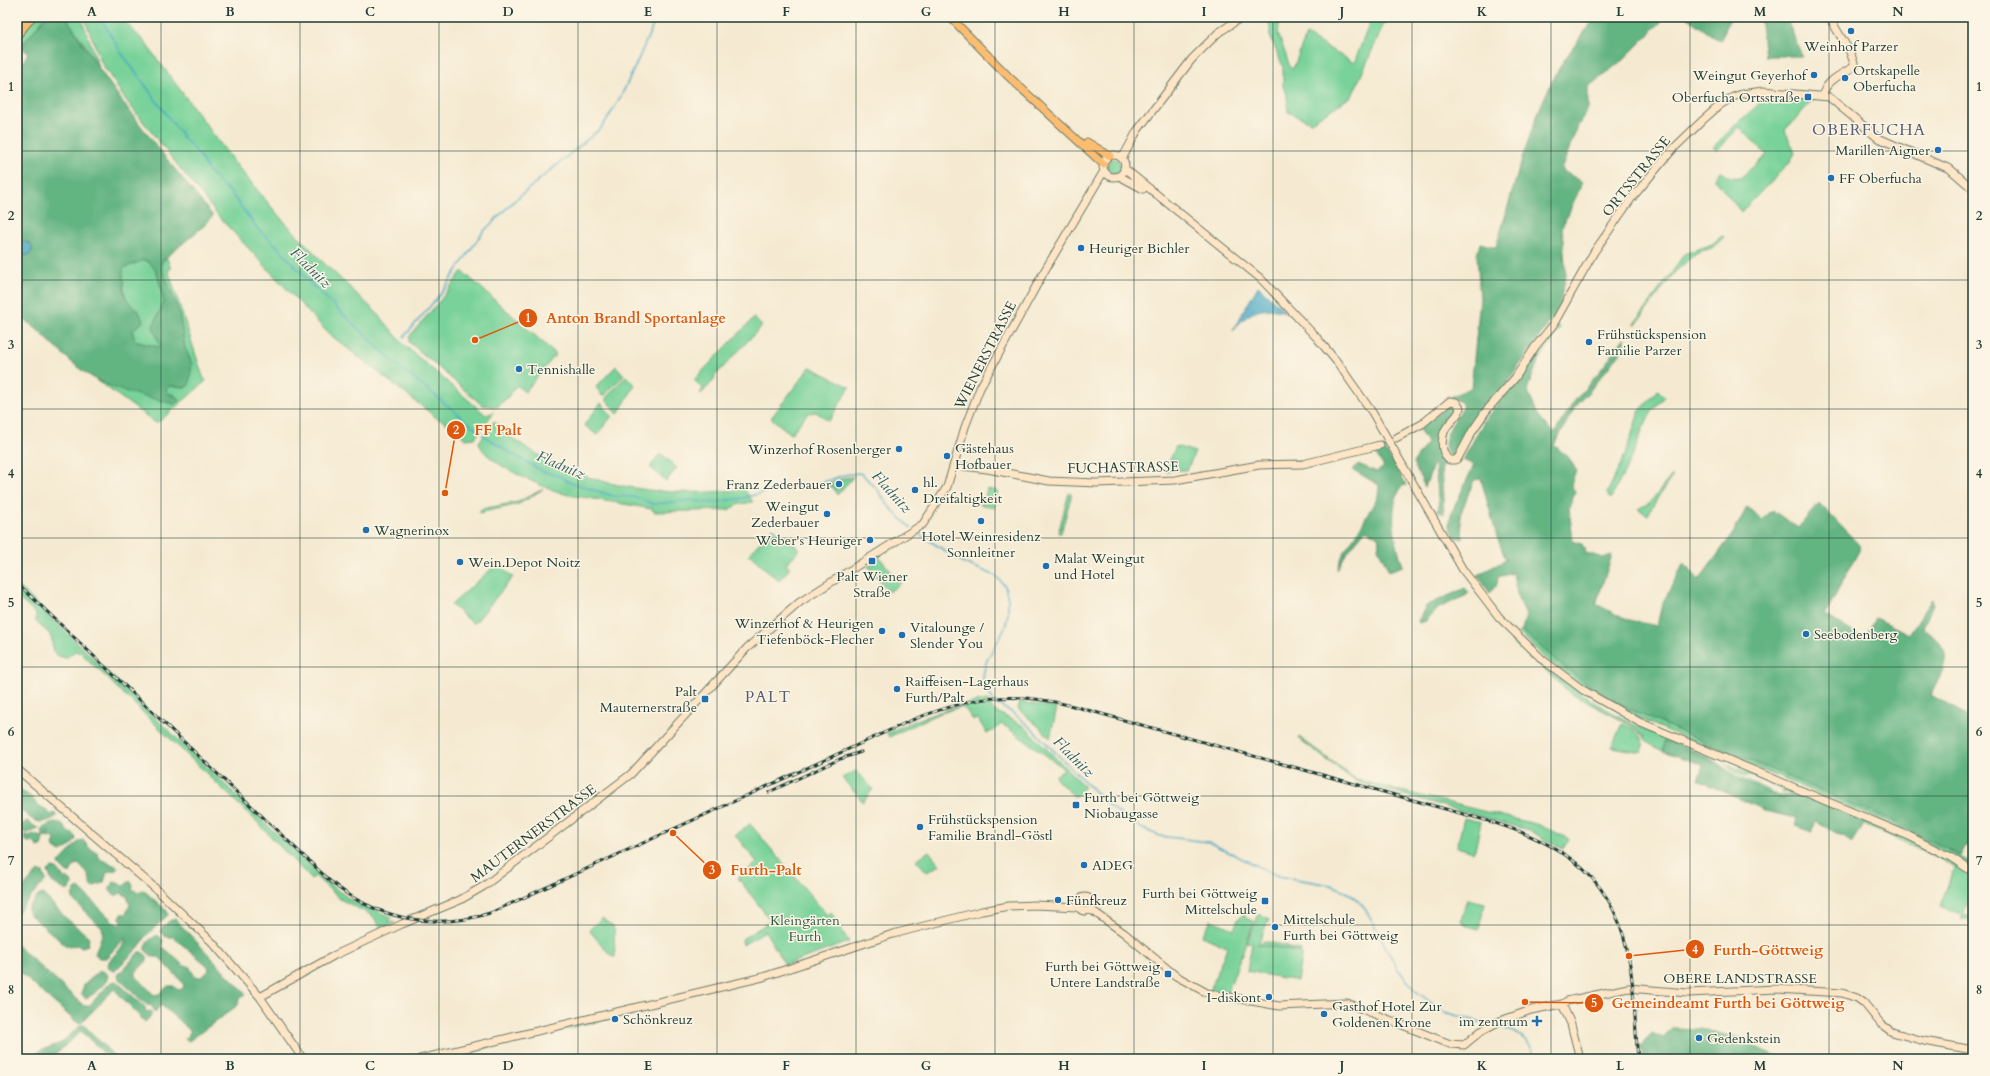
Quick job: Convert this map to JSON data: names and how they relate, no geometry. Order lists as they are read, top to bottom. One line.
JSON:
{"streets":{"street":["ORTSSTRASSE","WIENERSTRASSE","FUCHASTRASSE","MAUTERNERSTRASSE","OBERE LANDSTRASSE"]},"crossings":[["WIENERSTRASSE","FUCHASTRASSE"],["WIENERSTRASSE","MAUTERNERSTRASSE"]],"districts":["OBERFUCHA","PALT"],"water":["Fladnitz"],"parks":["Kleingärten Furth"],"places":{"other":["Weinhof Parzer","Weingut Geyerhof","Ortskapelle Oberfucha","Marillen Aigner","FF Oberfucha","Heuriger Bichler","Anton Brandl Sportanlage","Frühstückspension Familie Parzer","Tennishalle","Winzerhof Rosenberger","Gästehaus Hofbauer","Franz Zederbauer","hl. Dreifaltigkeit","FF Palt","Weingut Zederbauer","Hotel Weinresidenz Sonnleitner","Wagnerinox","Weber's Heuriger","Wein.Depot Noitz","Malat Weingut und Hotel","Winzerhof & Heurigen Tiefenböck-Flecher","Seebodenberg","Vitalounge / Slender You","Raiffeisen-Lagerhaus Furth/Palt","Frühstückspension Familie Brandl-Göstl","Furth-Palt","ADEG","Fünfkreuz","Mittelschule Furth bei Göttweig","Furth-Göttweig","I-diskont","Gemeindeamt Furth bei Göttweig","Gasthof Hotel Zur Goldenen Krone","Schönkreuz","Gedenkstein"],"transit":["Oberfucha Ortsstraße","Palt Wiener Straße","Palt Mauternerstraße","Furth bei Göttweig Niobaugasse","Furth bei Göttweig Mittelschule","Furth bei Göttweig Untere Landstraße"],"health":["im zentrum"]},"grid":{"columns":["A","B","C","D","E","F","G","H","I","J","K","L","M","N"],"rows":["1","2","3","4","5","6","7","8"]}}
